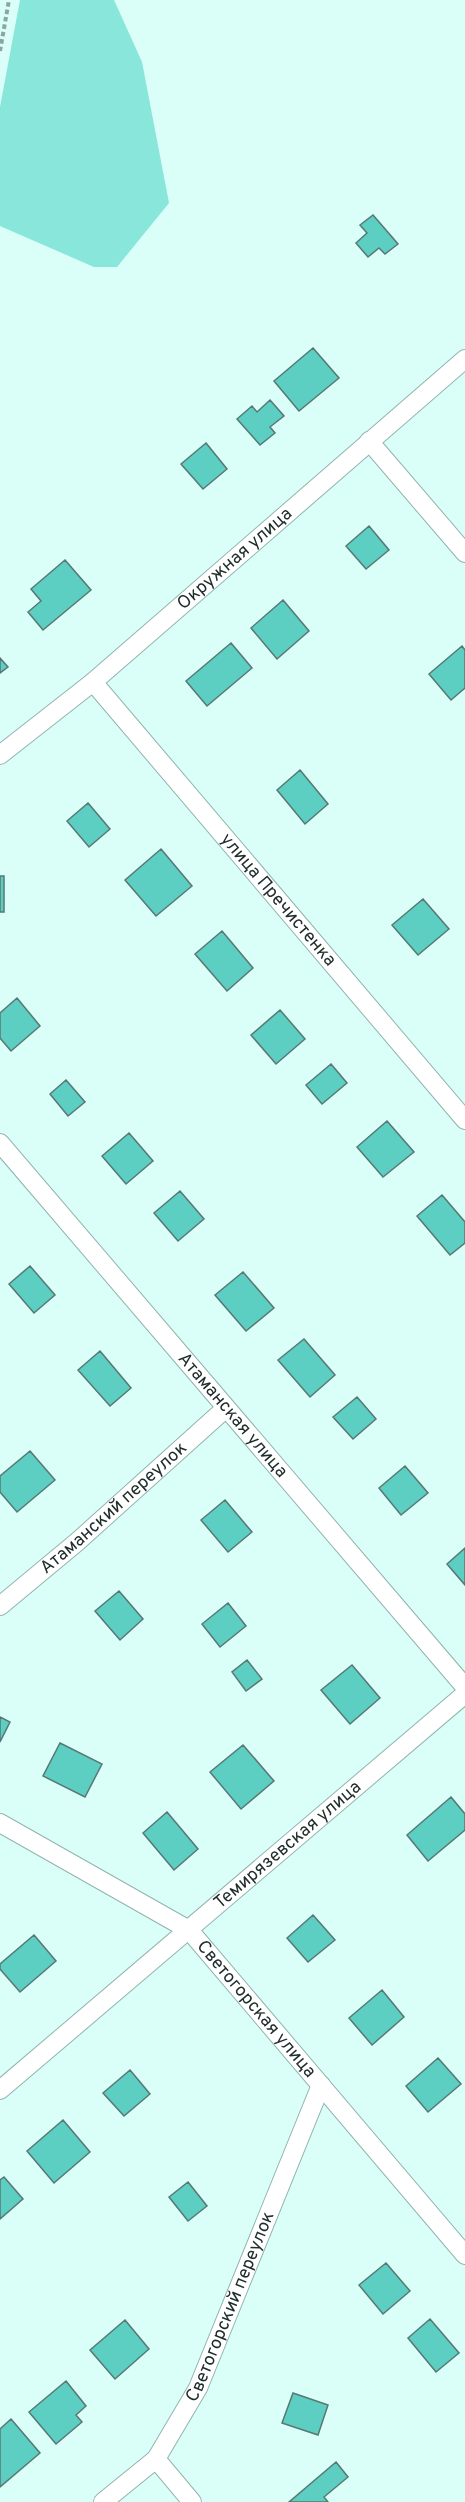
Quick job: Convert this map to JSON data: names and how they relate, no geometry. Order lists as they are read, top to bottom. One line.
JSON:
{"streets":{"street":["Окружная улица","улица Пречистенка","Атаманская улица","Атаманский переулок","Темирязевская улица","Светогорская улица","Светогорский переулок"]},"crossings":[["Окружная улица","улица Пречистенка"],["Атаманская улица","Атаманский переулок"],["Темирязевская улица","Светогорская улица"],["Светогорская улица","Светогорский переулок"]]}
